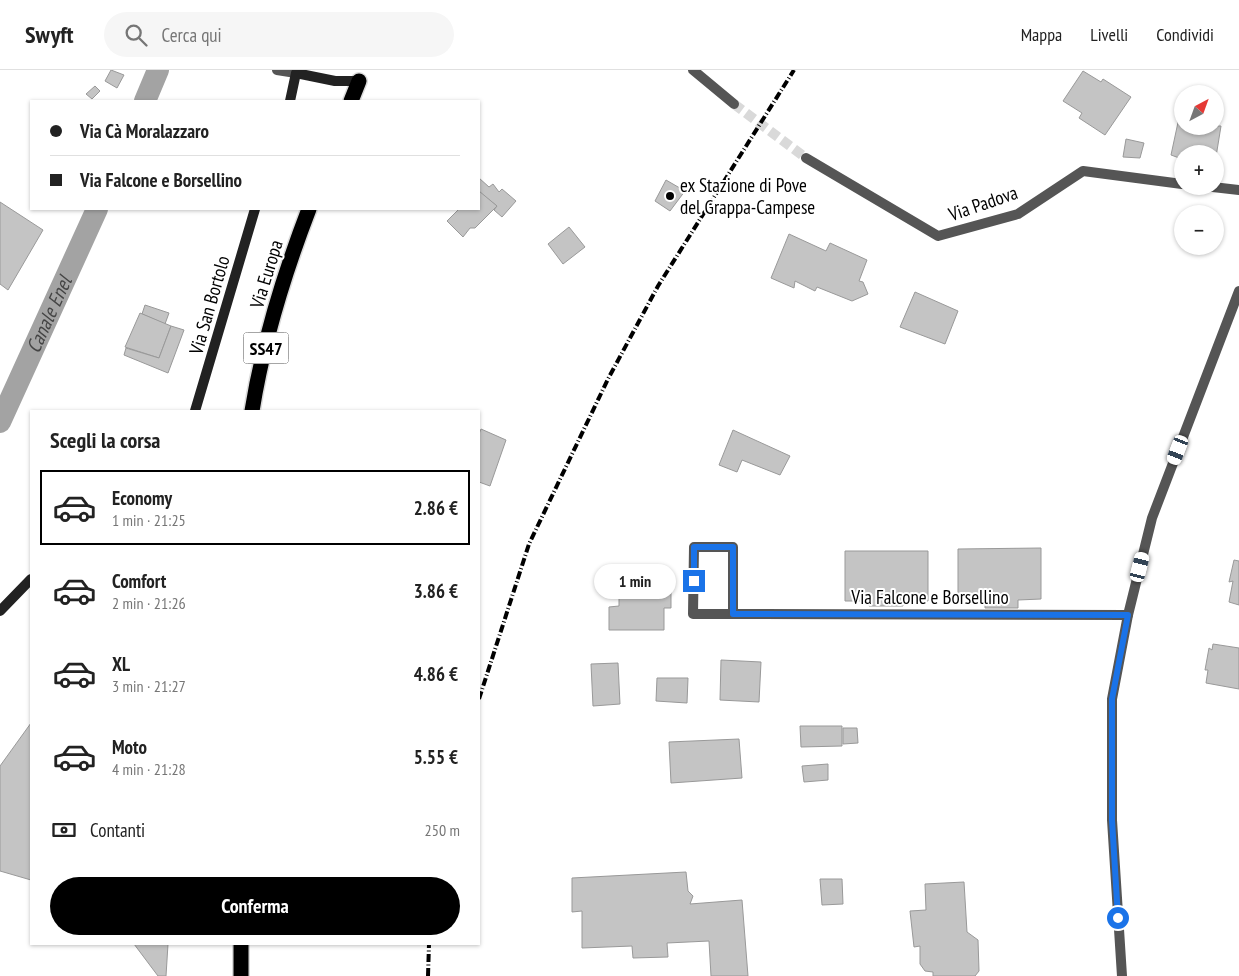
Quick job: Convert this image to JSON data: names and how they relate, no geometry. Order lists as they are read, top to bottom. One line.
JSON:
{"streets":{"highway":["Via Europa","SS47"],"street":["Via Padova","Via San Bortolo","Via Falcone e Borsellino"]},"water":["Canale Enel"],"places":["ex Stazione di Pove del Grappa-Campese"],"north":"top right","page":{"header":"Swyft","search":"Cerca qui","nav":["Mappa","Livelli","Condividi"],"map_buttons":["+","−"],"banner":["Via Cà Moralazzaro","Via Falcone e Borsellino"],"heading":"Scegli la corsa","list":[{"name":"Economy","note":"1 min · 21:25","value":"2.86 €"},{"name":"Comfort","note":"2 min · 21:26","value":"3.86 €"},{"name":"XL","note":"3 min · 21:27","value":"4.86 €"},{"name":"Moto","note":"4 min · 21:28","value":"5.55 €"}],"bubble":"1 min","pay":["Contanti","250 m"],"buttons":"Conferma"}}
